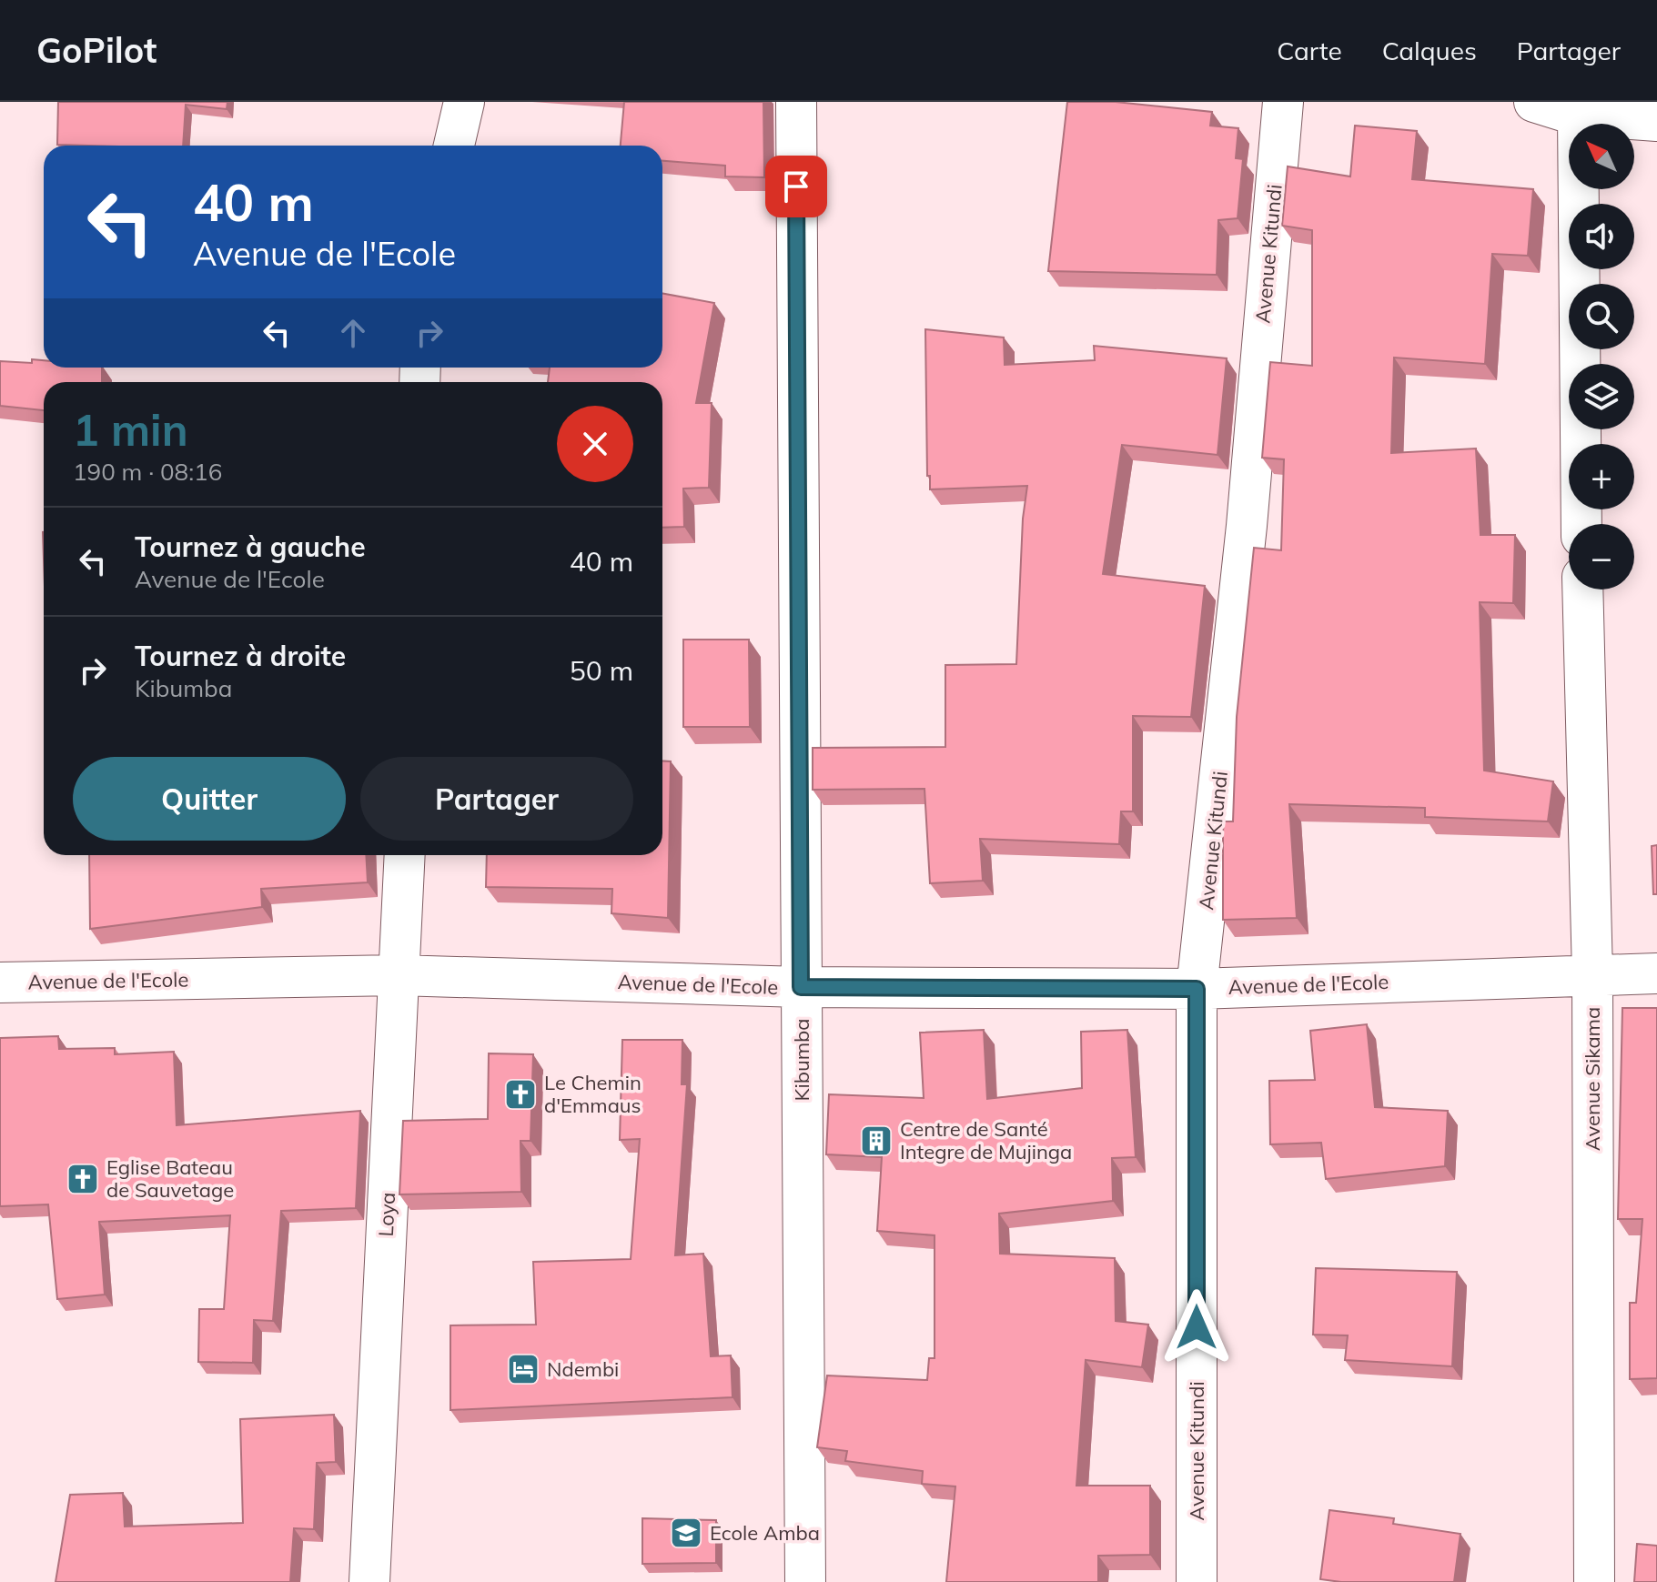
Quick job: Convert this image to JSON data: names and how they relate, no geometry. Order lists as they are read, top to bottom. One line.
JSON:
{"streets":{"street":["Avenue Kitundi","Avenue de l'Ecole","Kibumba","Avenue Sikama","Loya"]},"crossings":[["Avenue Kitundi","Avenue de l'Ecole"],["Avenue de l'Ecole","Kibumba"],["Avenue de l'Ecole","Avenue Sikama"],["Avenue de l'Ecole","Loya"]],"places":{"church":["Le Chemin d'Emmaus","Eglise Bateau de Sauvetage"],"building":["Centre de Santé Integre de Mujinga"],"hotel":["Ndembi"],"school or university":["Ecole Amba"]},"north":"top left","page":{"header":"GoPilot","nav":["Carte","Calques","Partager"],"map_buttons":["+","−"],"turn":["40 m","Avenue de l'Ecole"],"heading":["1 min","190 m · 08:16"],"list":[{"name":"Tournez à gauche","note":"Avenue de l'Ecole","value":"40 m"},{"name":"Tournez à droite","note":"Kibumba","value":"50 m"}],"buttons":["Quitter","Partager"]}}
